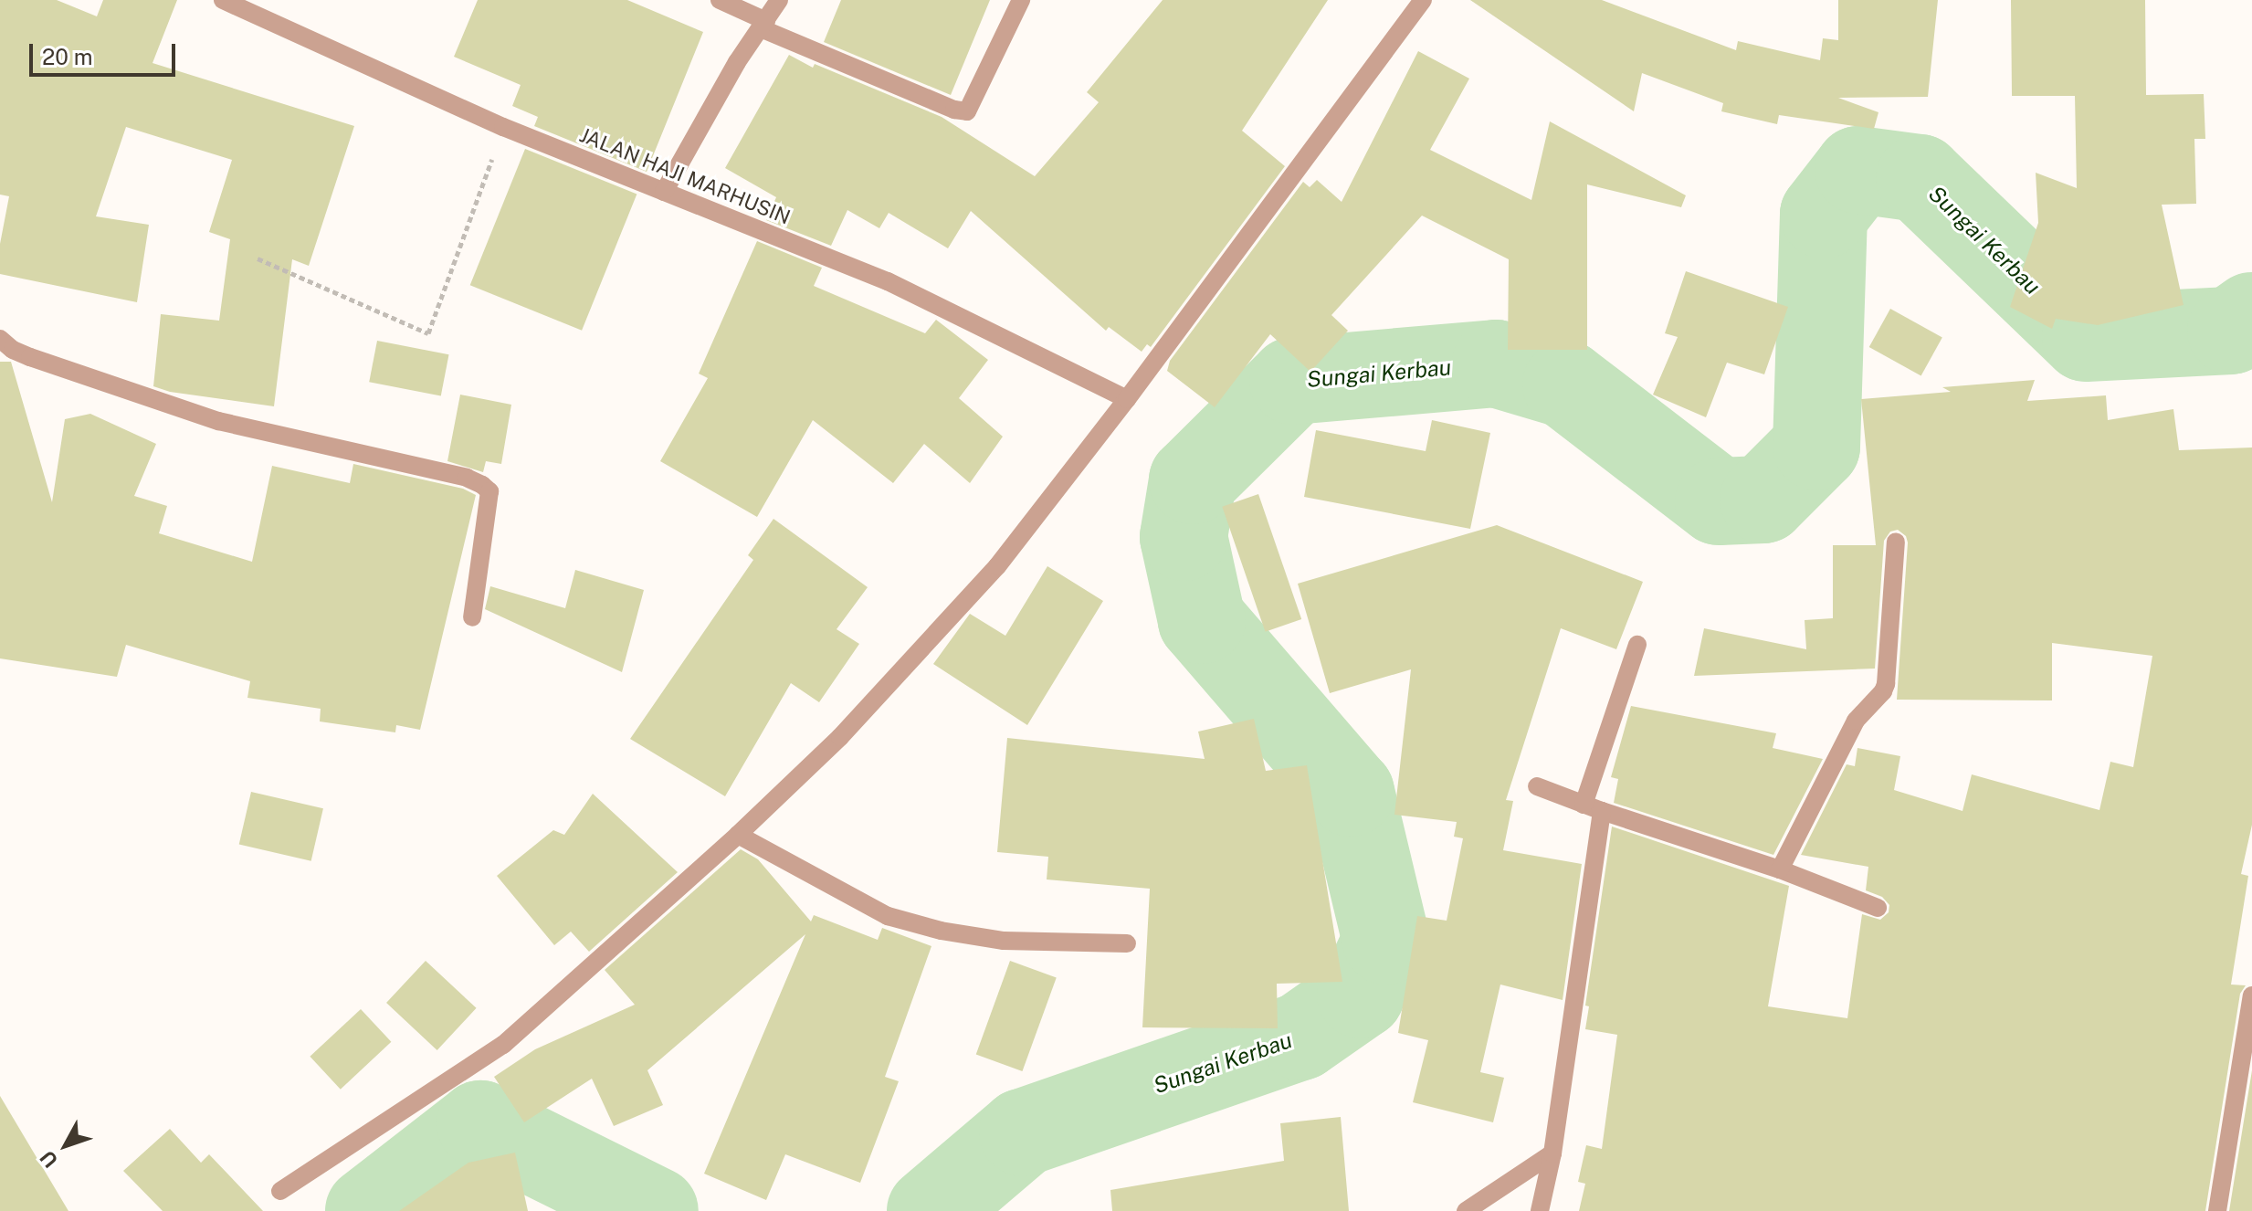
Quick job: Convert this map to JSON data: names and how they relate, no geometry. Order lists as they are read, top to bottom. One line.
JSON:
{"streets":{"street":["JALAN HAJI MARHUSIN"]},"water":["Sungai Kerbau"],"scale_bar":"20 m","north":"bottom left"}
